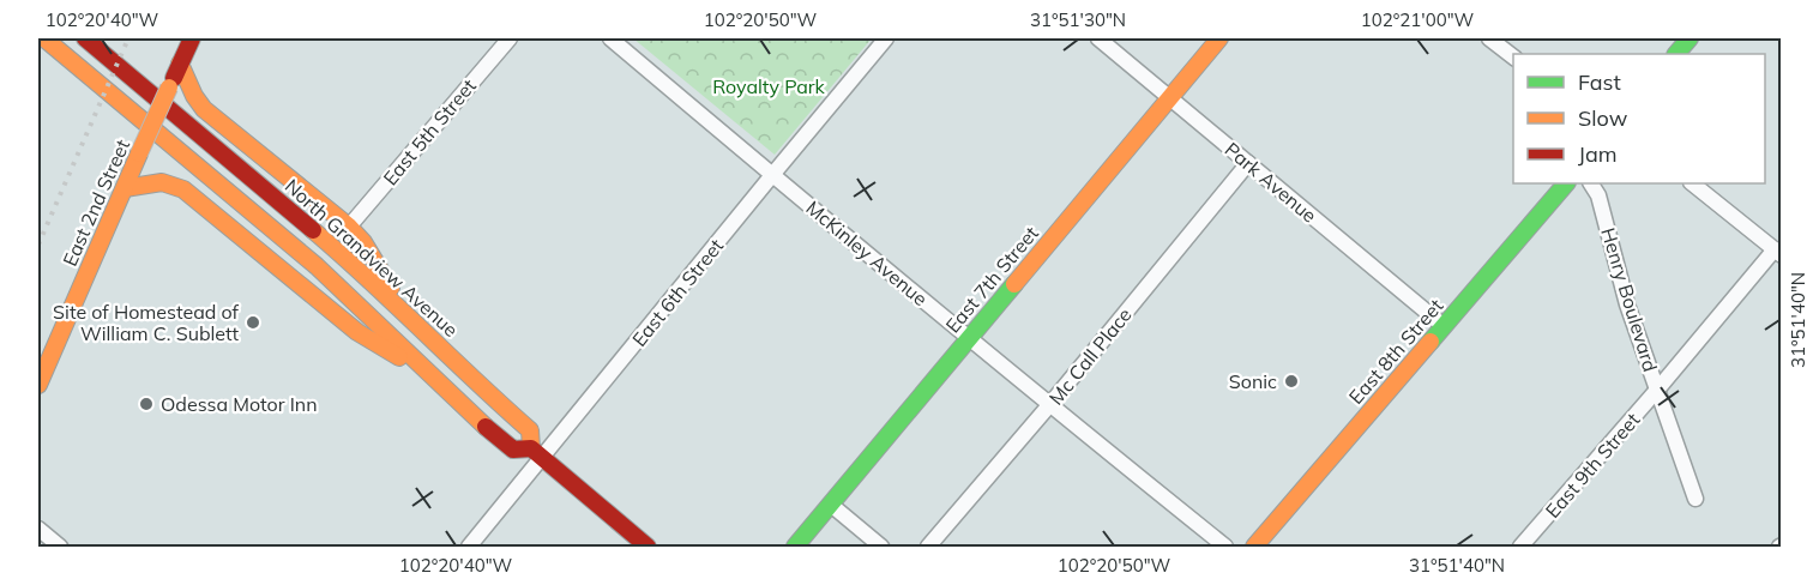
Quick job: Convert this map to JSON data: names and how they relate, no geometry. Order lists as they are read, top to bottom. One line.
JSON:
{"streets":{"main road":["East 2nd Street","North Grandview Avenue","East 7th Street","East 8th Street"],"street":["East 5th Street","Park Avenue","McKinley Avenue","East 6th Street","Henry Boulevard","Mc Call Place","East 9th Street"]},"crossings":[["Park Avenue","East 7th Street"],["Park Avenue","East 8th Street"],["Park Avenue","Mc Call Place"],["McKinley Avenue","East 7th Street"],["McKinley Avenue","East 6th Street"],["McKinley Avenue","Mc Call Place"],["North Grandview Avenue","East 6th Street"],["Henry Boulevard","East 9th Street"]],"parks":["Royalty Park"],"places":["Site of Homestead of William C. Sublett","Sonic","Odessa Motor Inn"],"legend":["Fast","Slow","Jam"],"coordinates":["102°20'40\"W","102°20'50\"W","31°51'30\"N","102°21'00\"W","31°51'40\"N"]}
